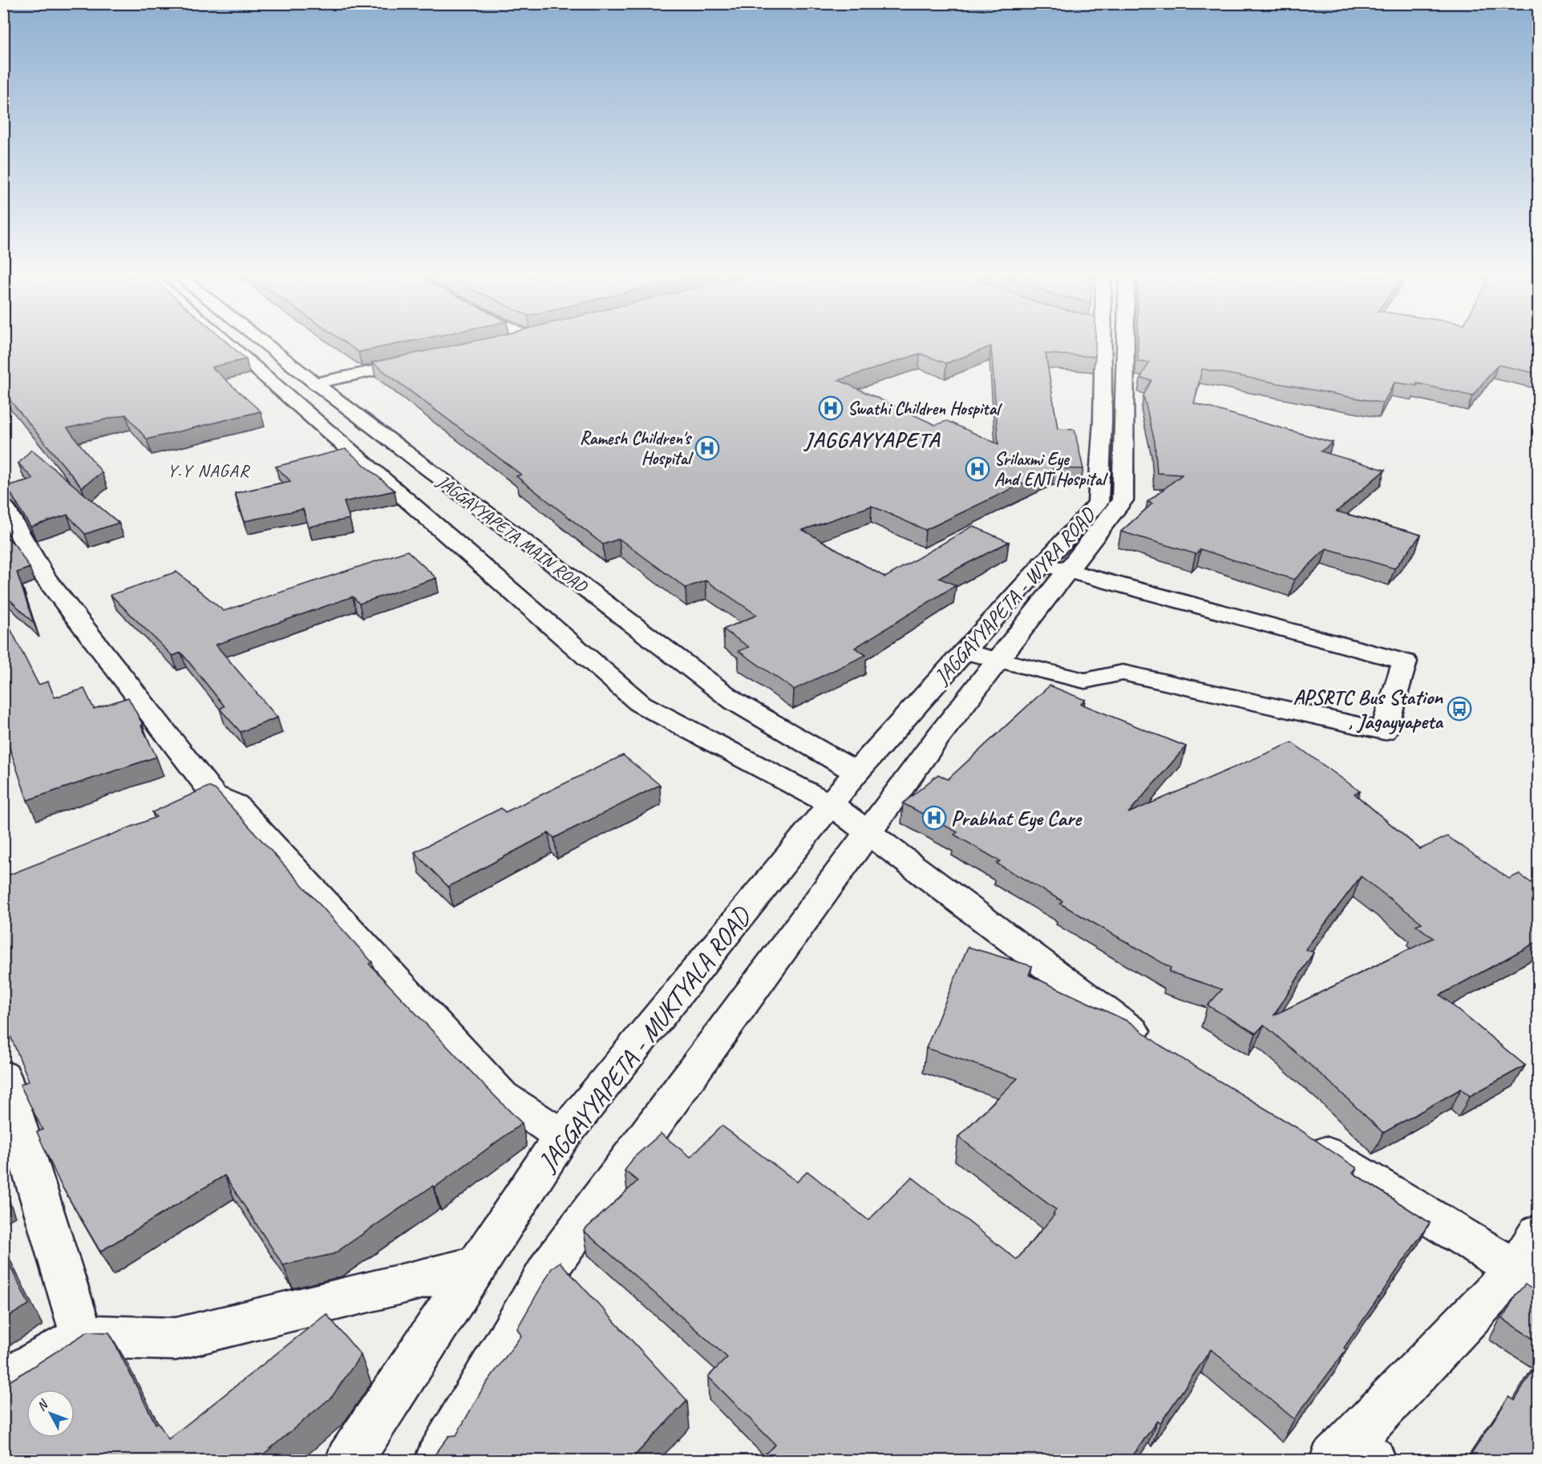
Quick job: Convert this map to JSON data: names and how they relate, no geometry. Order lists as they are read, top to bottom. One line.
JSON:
{"streets":{"main road":["JAGGAYYAPETA MAIN ROAD","JAGGAYYAPETA - WYRA ROAD","JAGGAYYAPETA - MUKTYALA ROAD"]},"crossings":[["JAGGAYYAPETA MAIN ROAD","JAGGAYYAPETA - WYRA ROAD"],["JAGGAYYAPETA MAIN ROAD","JAGGAYYAPETA - MUKTYALA ROAD"],["JAGGAYYAPETA - WYRA ROAD","JAGGAYYAPETA - MUKTYALA ROAD"]],"districts":["JAGGAYYAPETA","Y.Y NAGAR"],"places":{"hospital":["Swathi Children Hospital","Ramesh Children's Hospital","Srilaxmi Eye And ENT Hospital","Prabhat Eye Care"],"bus stop":["APSRTC Bus Station , Jagayyapeta"]},"north":"top left"}
